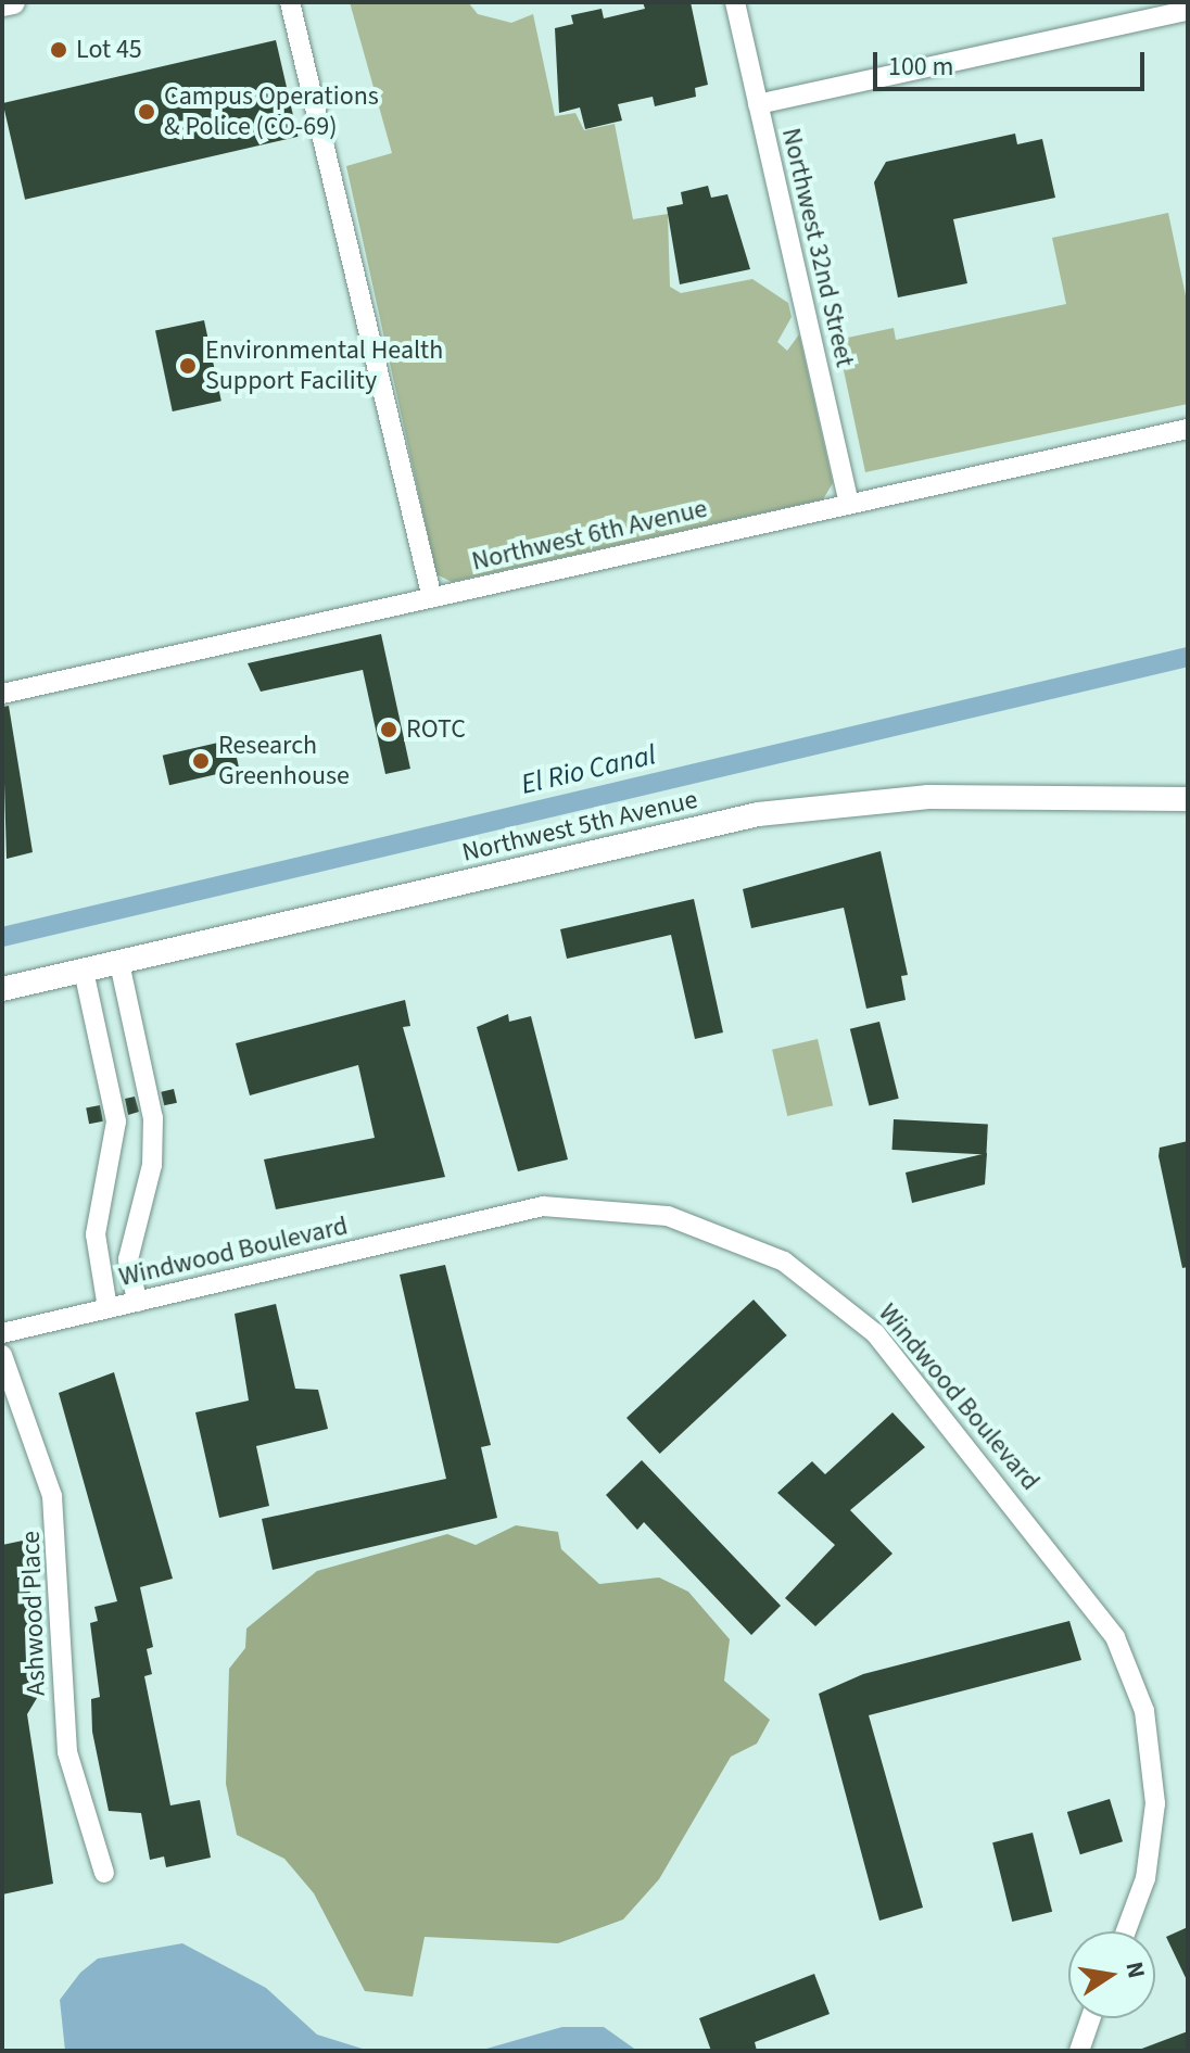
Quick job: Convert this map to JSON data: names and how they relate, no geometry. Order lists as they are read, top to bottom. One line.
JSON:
{"streets":{"street":["Northwest 32nd Street","Northwest 6th Avenue","Northwest 5th Avenue","Windwood Boulevard","Ashwood Place"]},"crossings":[["Northwest 32nd Street","Northwest 6th Avenue"]],"water":["El Rio Canal"],"places":["Lot 45","Campus Operations & Police (CO-69)","Environmental Health Support Facility","ROTC","Research Greenhouse"],"scale_bar":"100 m","north":"right"}
